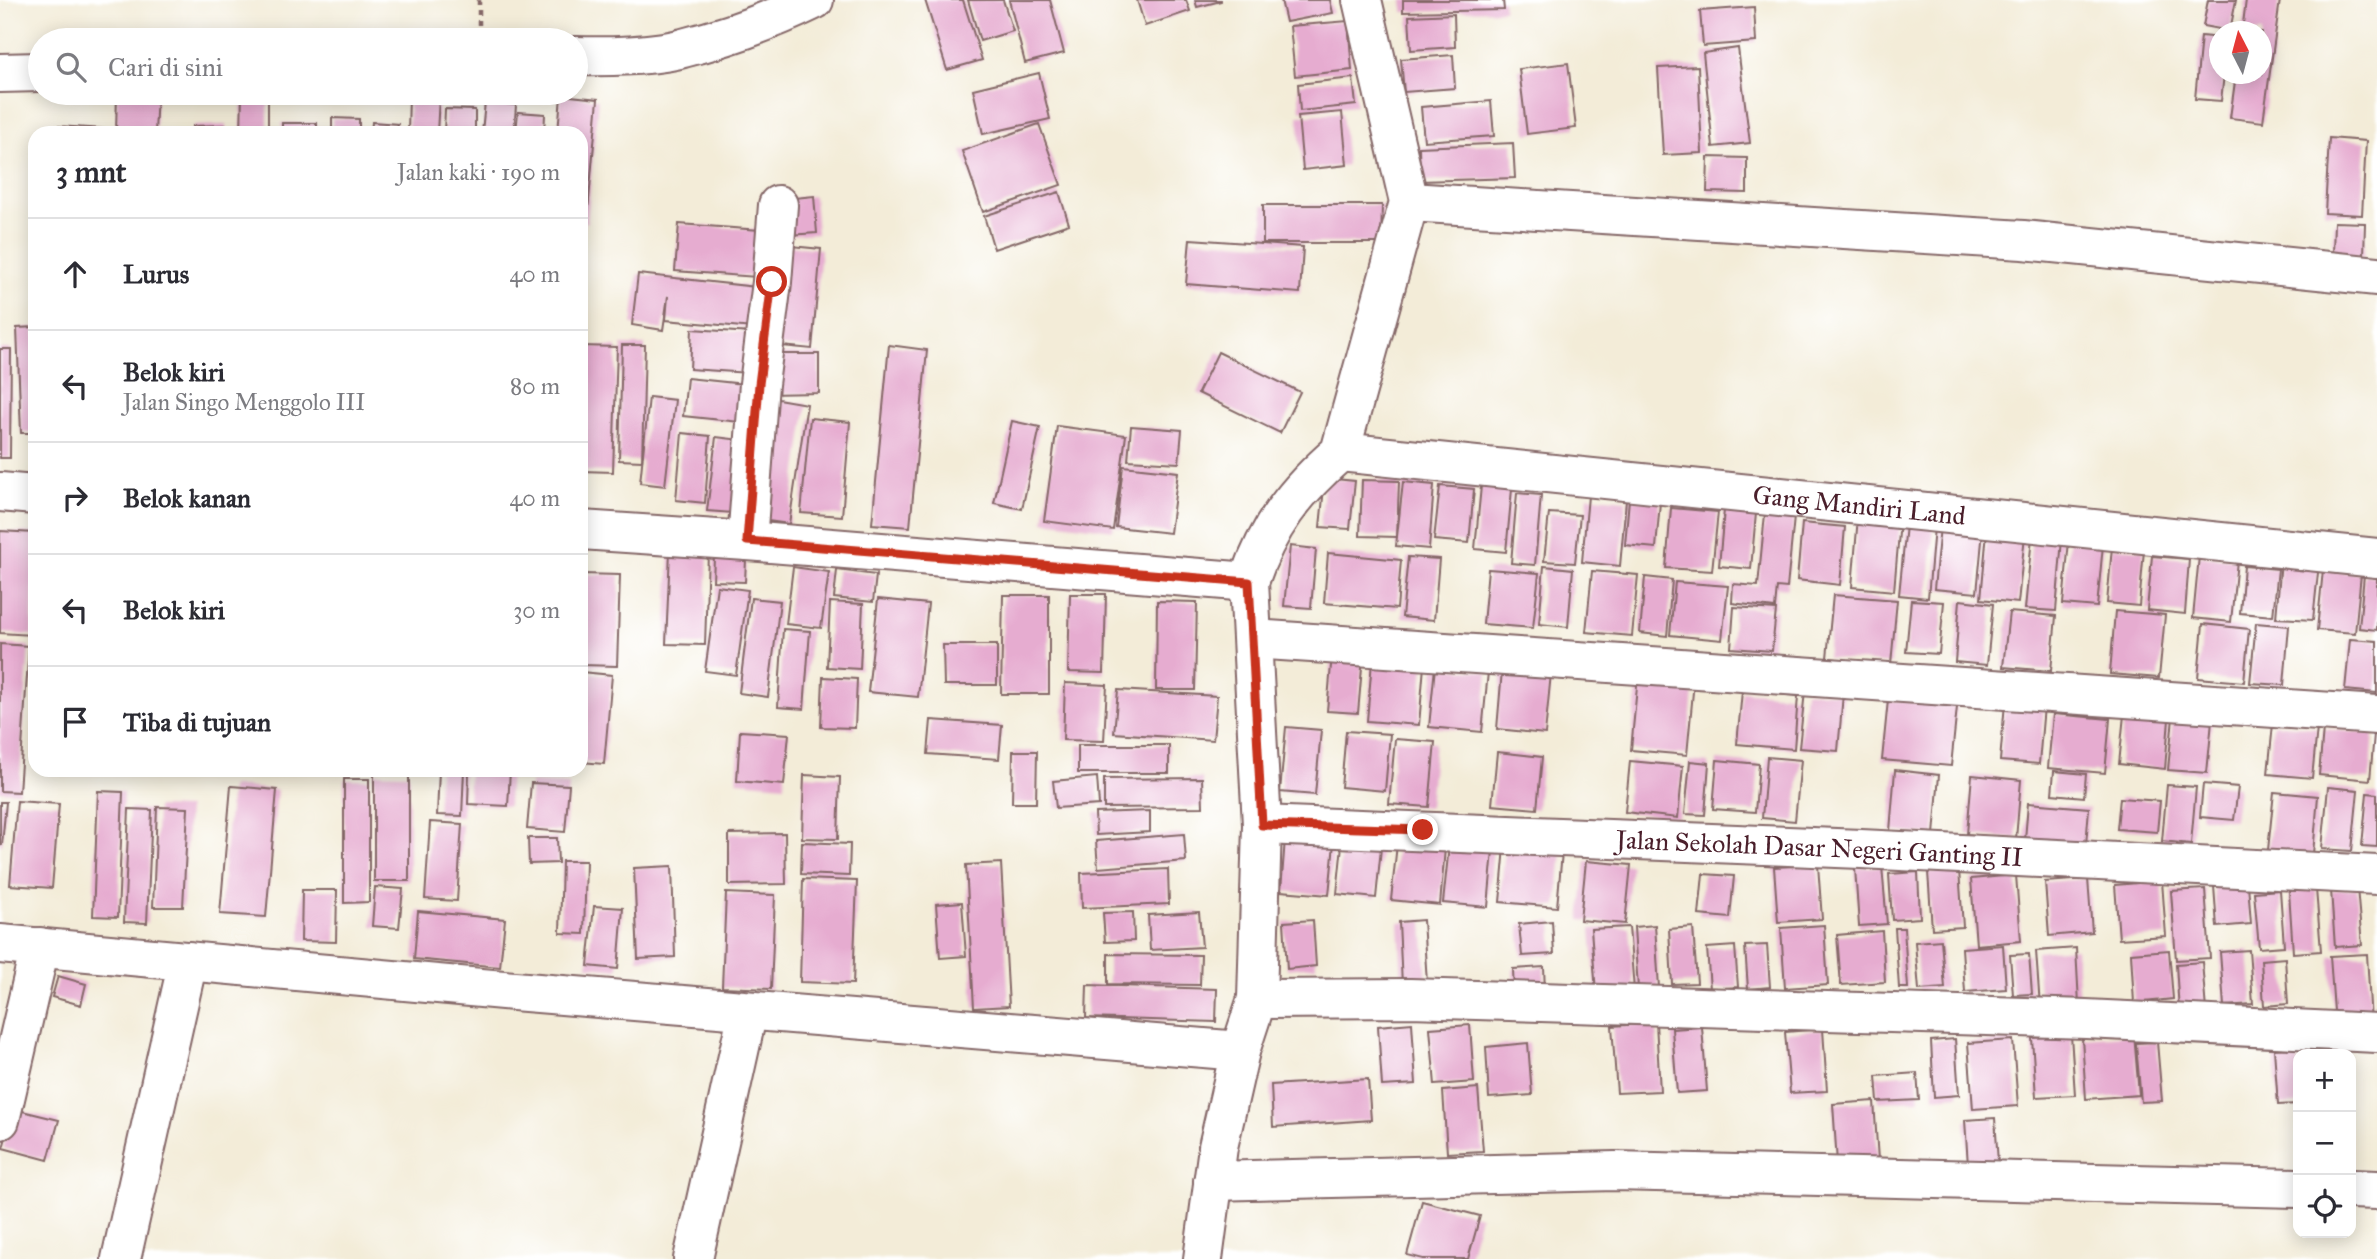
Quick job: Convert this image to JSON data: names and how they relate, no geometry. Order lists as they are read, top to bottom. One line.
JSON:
{"streets":{"street":["Gang Mandiri Land","Jalan Sekolah Dasar Negeri Ganting II"]},"north":"top","page":{"search":"Cari di sini","heading":["3 mnt","Jalan kaki · 190 m"],"list":[["Lurus","40 m"],["Belok kiri","Jalan Singo Menggolo III","80 m"],["Belok kanan","40 m"],["Belok kiri","30 m"],"Tiba di tujuan"],"map_buttons":["+","−"]}}
